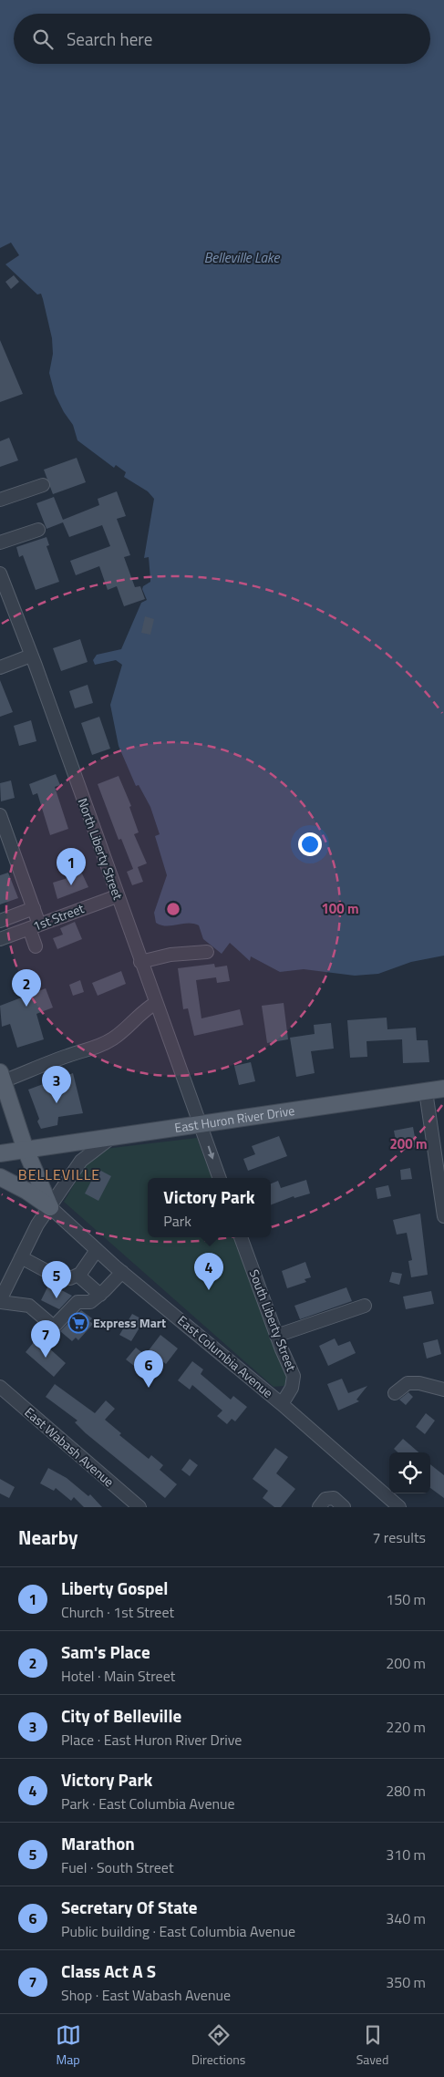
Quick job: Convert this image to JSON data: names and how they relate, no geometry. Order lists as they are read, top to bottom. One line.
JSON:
{"streets":{"main road":["East Huron River Drive"],"street":["North Liberty Street","1st Street","South Liberty Street","East Columbia Avenue","East Wabash Avenue"]},"crossings":[["North Liberty Street","1st Street"],["North Liberty Street","East Huron River Drive"],["South Liberty Street","East Columbia Avenue"]],"districts":["BELLEVILLE"],"water":["Belleville Lake"],"places":{"supermarket":["Express Mart"]},"page":{"search":"Search here","pins":["1","2","3","4","5","7","6"],"popup":["Victory Park","Park"],"heading":["Nearby","7 results"],"list":[{"mark":"1","name":"Liberty Gospel","note":"Church · 1st Street","value":"150 m"},{"mark":"2","name":"Sam's Place","note":"Hotel · Main Street","value":"200 m"},{"mark":"3","name":"City of Belleville","note":"Place · East Huron River Drive","value":"220 m"},{"mark":"4","name":"Victory Park","note":"Park · East Columbia Avenue","value":"280 m"},{"mark":"5","name":"Marathon","note":"Fuel · South Street","value":"310 m"},{"mark":"6","name":"Secretary Of State","note":"Public building · East Columbia Avenue","value":"340 m"},{"mark":"7","name":"Class Act A S","note":"Shop · East Wabash Avenue","value":"350 m"}],"nav":["Map","Directions","Saved"]},"rings":["100 m","200 m"]}
